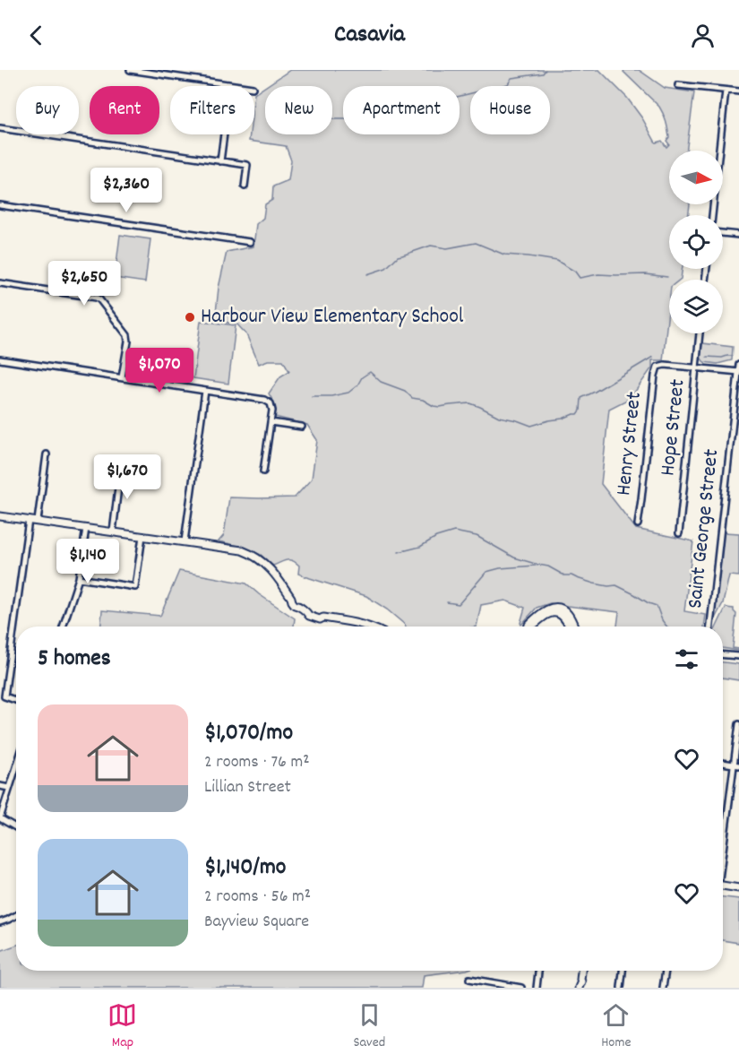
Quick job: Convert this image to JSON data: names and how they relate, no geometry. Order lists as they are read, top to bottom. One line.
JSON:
{"streets":{"street":["Hope Street","Henry Street","Saint George Street"]},"crossings":[["Hope Street","Henry Street"]],"places":["Harbour View Elementary School"],"north":"right","page":{"header":"Casavia","chip":["Buy","Rent","Filters","New","Apartment","House"],"price":["$2,360","$2,650","$1,070","$1,670","$1,140"],"heading":"5 homes","list":[{"name":"$1,070/mo","note":"2 rooms · 76 m² · Lillian Street"},{"name":"$1,140/mo","note":"2 rooms · 56 m² · Bayview Square"}],"tabs":["Map","Saved","Home"]}}
